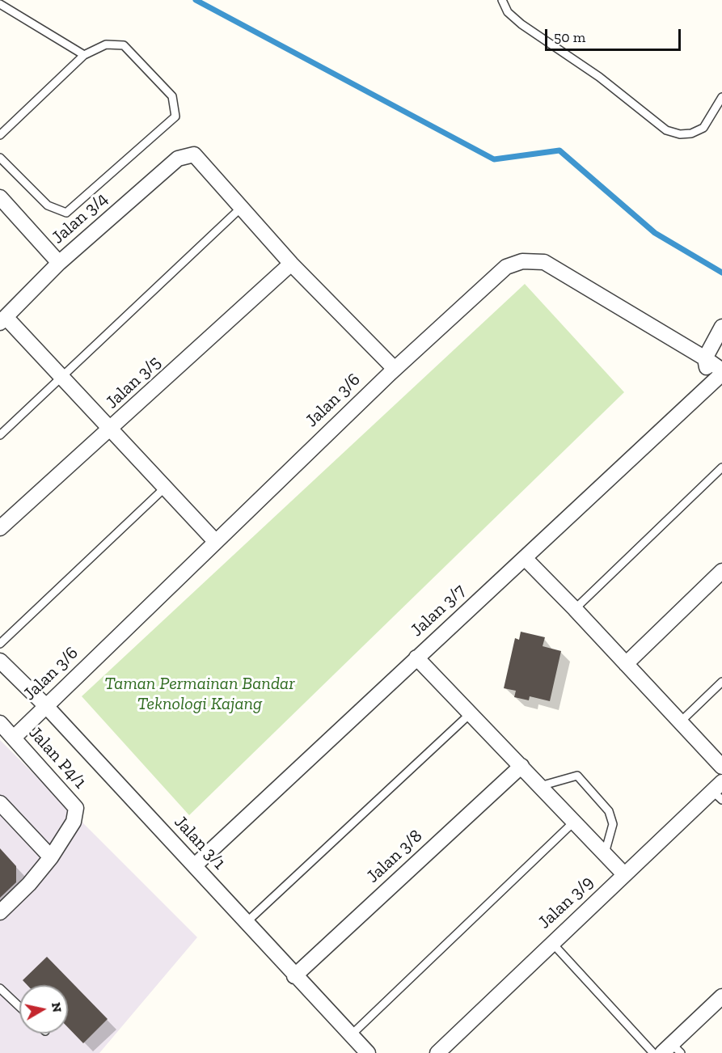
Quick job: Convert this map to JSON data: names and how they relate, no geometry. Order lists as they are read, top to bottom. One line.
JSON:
{"streets":{"street":["Jalan 3/4","Jalan 3/5","Jalan 3/6","Jalan 3/7","Jalan P4/1","Jalan 3/1","Jalan 3/8","Jalan 3/9"]},"crossings":[["Jalan 3/6","Jalan 3/7"],["Jalan 3/6","Jalan P4/1"],["Jalan 3/6","Jalan 3/1"],["Jalan 3/7","Jalan 3/1"],["Jalan 3/1","Jalan 3/8"]],"parks":["Taman Permainan Bandar Teknologi Kajang"],"scale_bar":"50 m","north":"right"}
